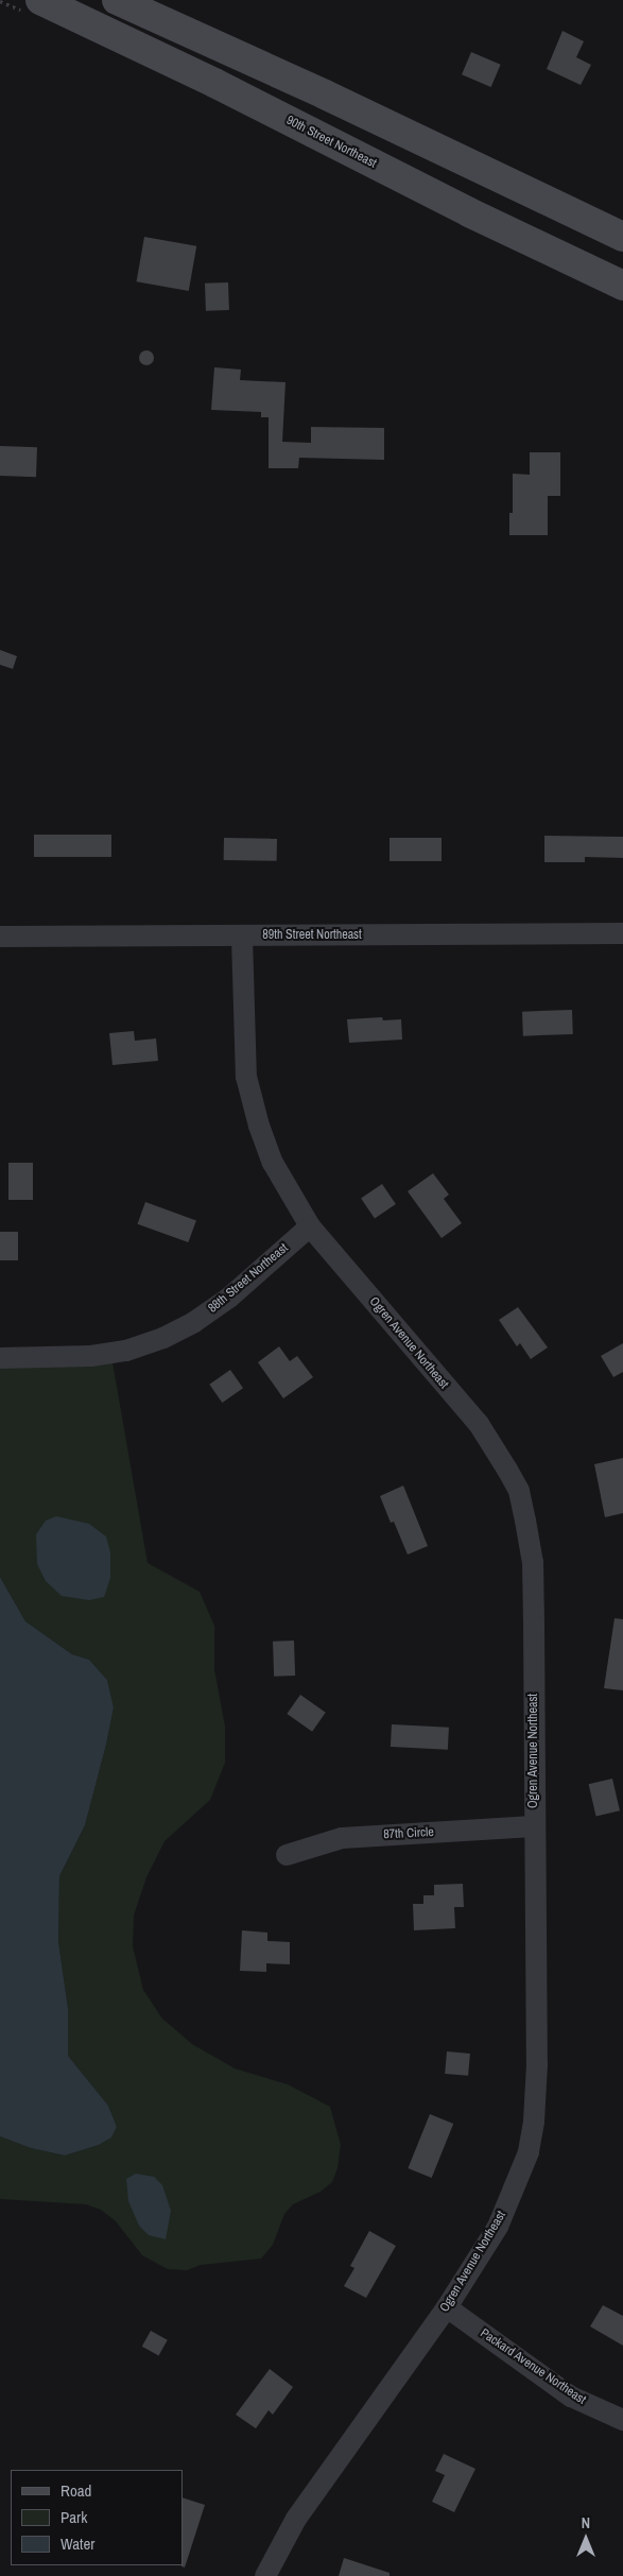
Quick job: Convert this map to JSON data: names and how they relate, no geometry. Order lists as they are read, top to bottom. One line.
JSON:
{"streets":{"main road":["90th Street Northeast"],"street":["89th Street Northeast","88th Street Northeast","Ogren Avenue Northeast","87th Circle","Packard Avenue Northeast"]},"crossings":[["89th Street Northeast","Ogren Avenue Northeast"],["88th Street Northeast","Ogren Avenue Northeast"],["Ogren Avenue Northeast","87th Circle"],["Ogren Avenue Northeast","Packard Avenue Northeast"]],"legend":["Road","Park","Water"],"north":"top"}
